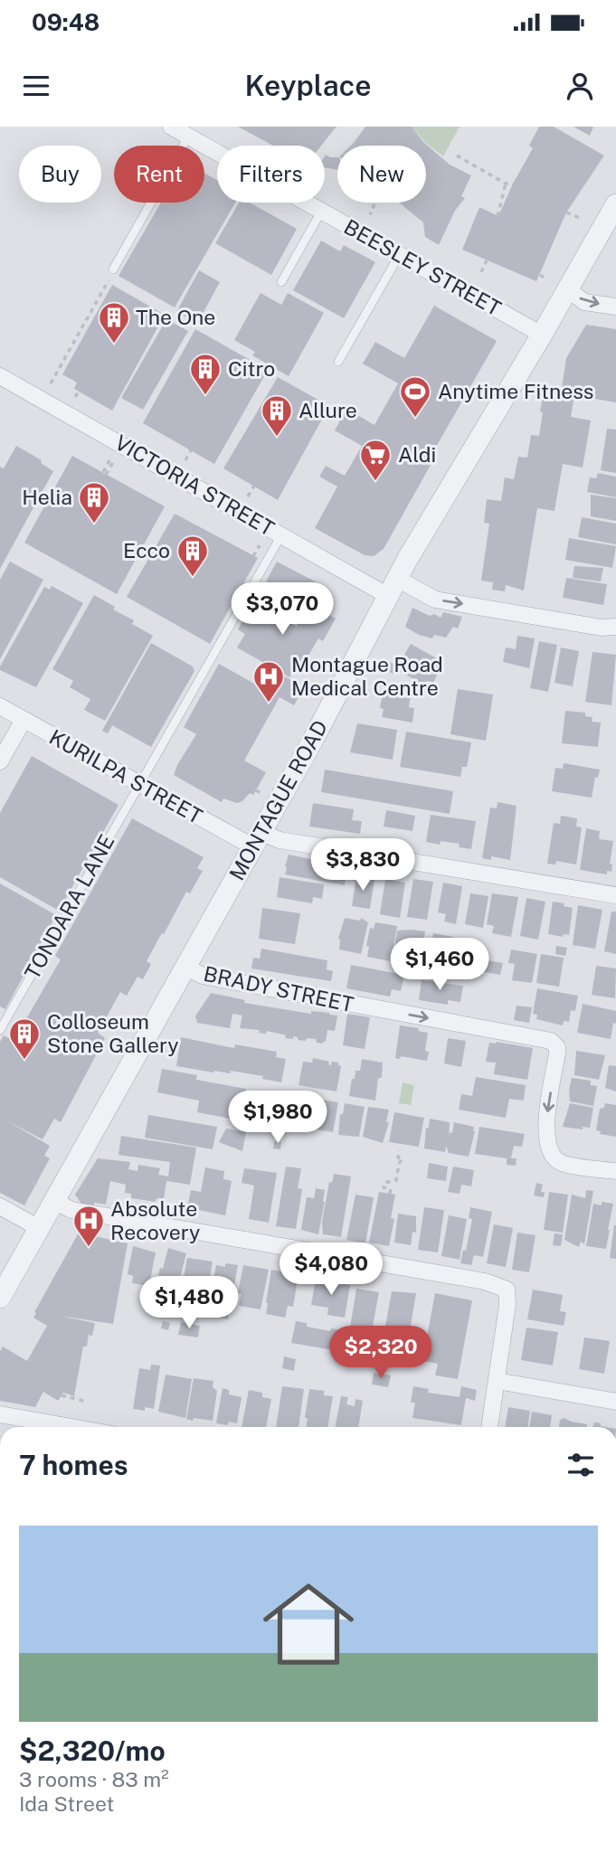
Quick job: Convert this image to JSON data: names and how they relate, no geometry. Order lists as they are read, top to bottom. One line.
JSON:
{"streets":{"street":["BEESLEY STREET","VICTORIA STREET","KURILPA STREET","MONTAGUE ROAD","BRADY STREET"],"lane":["TONDARA LANE"]},"crossings":[["BEESLEY STREET","MONTAGUE ROAD"],["VICTORIA STREET","MONTAGUE ROAD"],["VICTORIA STREET","TONDARA LANE"],["KURILPA STREET","MONTAGUE ROAD"],["KURILPA STREET","TONDARA LANE"],["MONTAGUE ROAD","BRADY STREET"]],"one_way":["BRADY STREET"],"places":{"building":["The One","Citro","Allure","Helia","Ecco","Colloseum Stone Gallery"],"sports":["Anytime Fitness"],"supermarket":["Aldi"],"hospital":["Montague Road Medical Centre","Absolute Recovery"]},"page":{"status":"09:48","header":"Keyplace","chip":["Buy","Rent","Filters","New"],"price":["$3,070","$3,830","$1,460","$1,980","$4,080","$1,480","$2,320"],"heading":"7 homes","list":[{"name":"$2,320/mo","note":"3 rooms · 83 m² · Ida Street"}]}}
